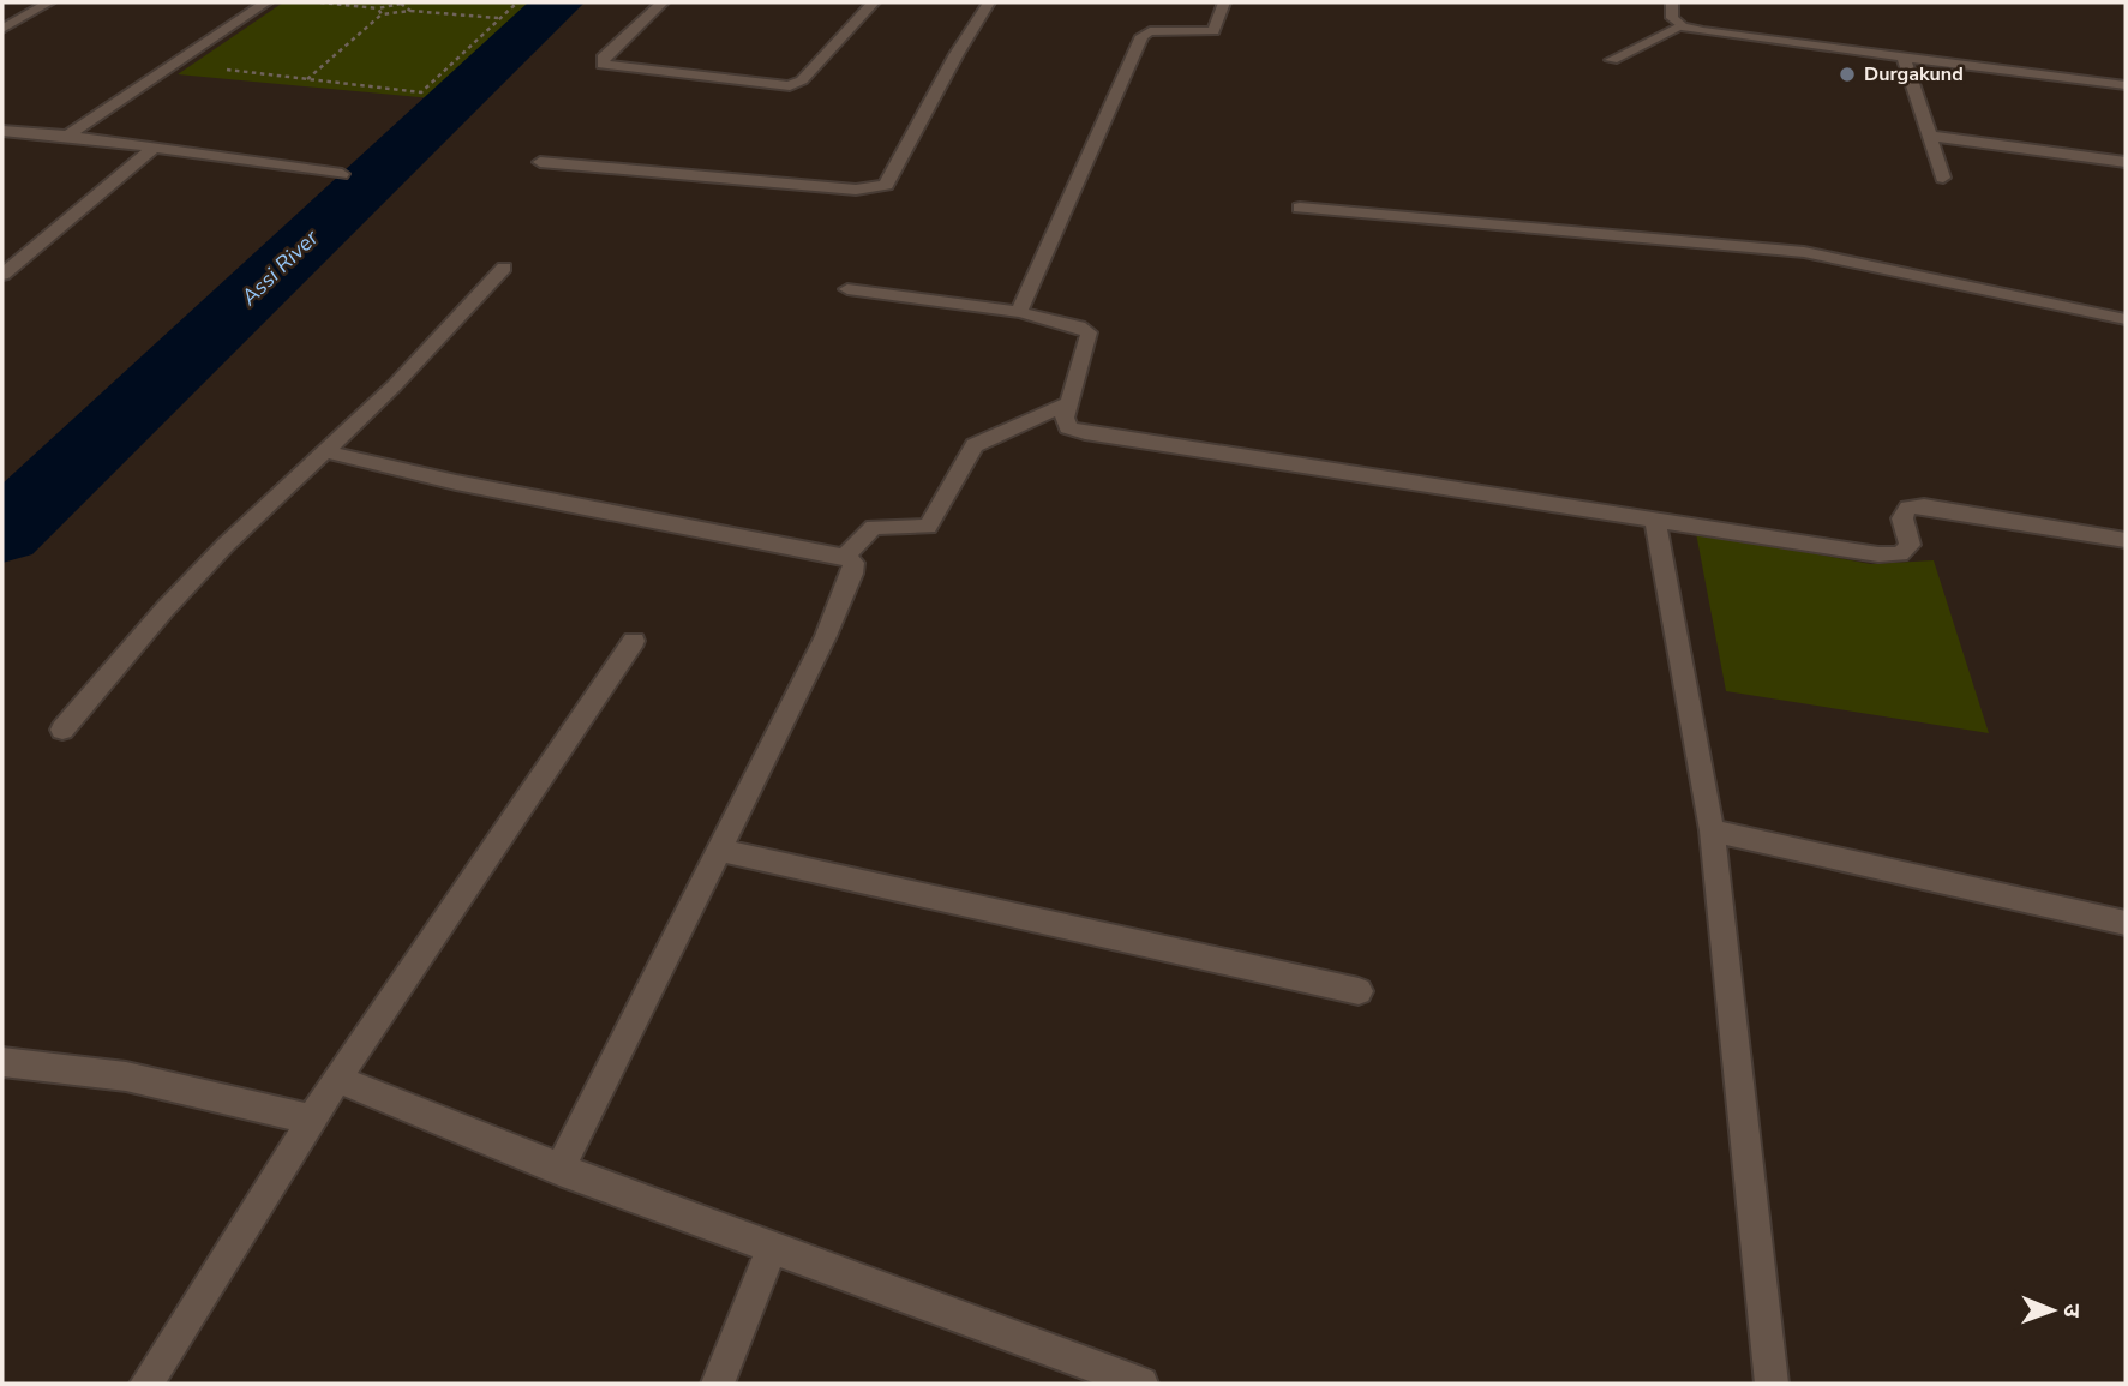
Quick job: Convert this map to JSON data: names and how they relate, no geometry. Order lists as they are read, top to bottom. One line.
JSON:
{"water":["Assi River"],"places":["Durgakund"],"north":"right"}
